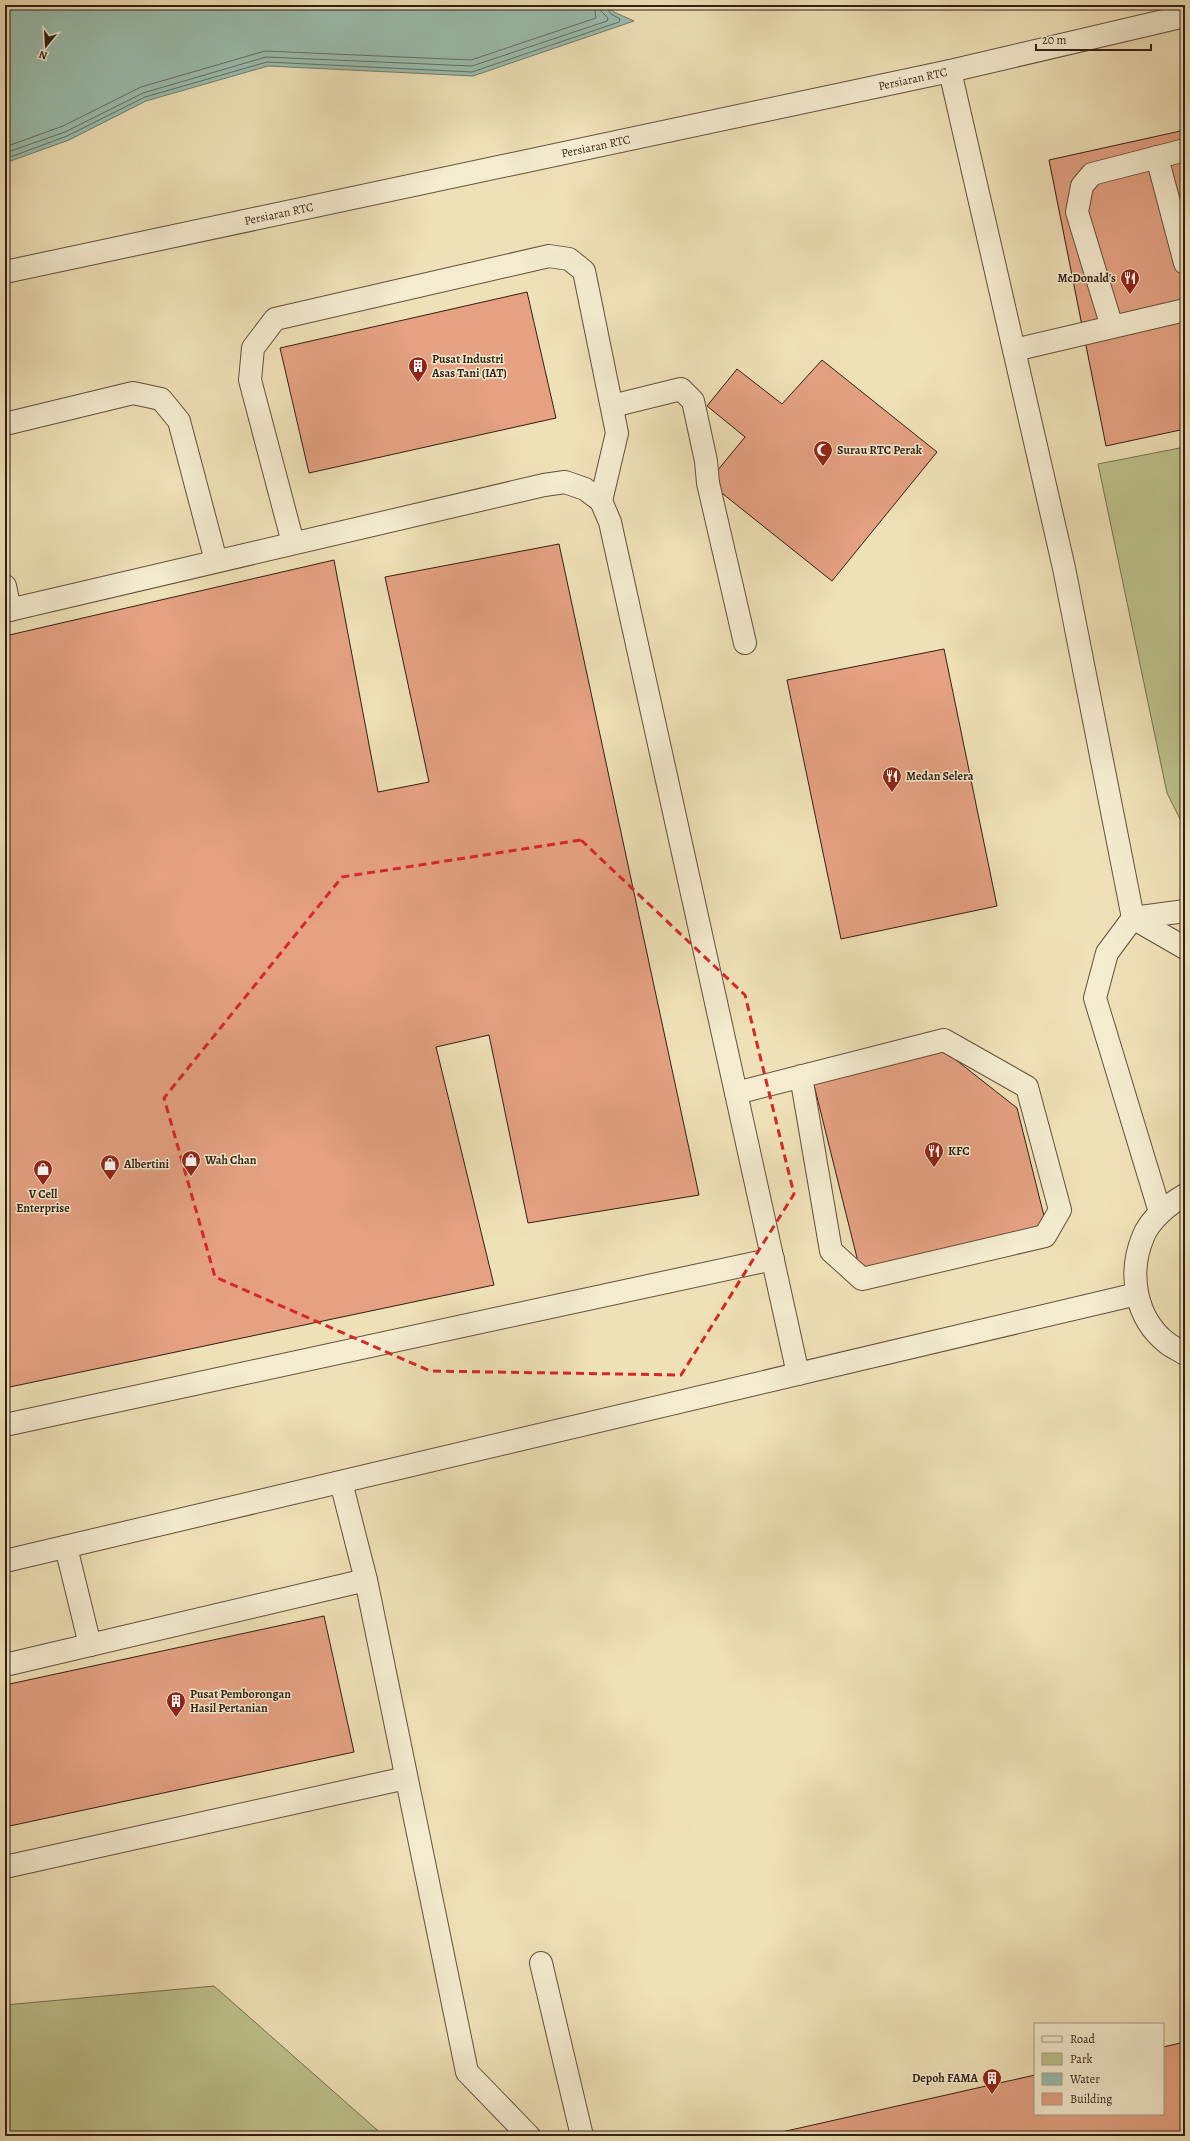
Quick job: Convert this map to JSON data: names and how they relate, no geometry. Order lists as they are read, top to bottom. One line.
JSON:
{"streets":{"street":["Persiaran RTC"]},"places":{"restaurant":["McDonald's","Medan Selera","KFC"],"building":["Pusat Industri Asas Tani (IAT)","Pusat Pemborongan Hasil Pertanian","Depoh FAMA"],"mosque":["Surau RTC Perak"],"shop":["Wah Chan","Albertini","V Cell Enterprise"]},"legend":["Road","Park","Water","Building"],"scale_bar":"20 m","north":"bottom"}
